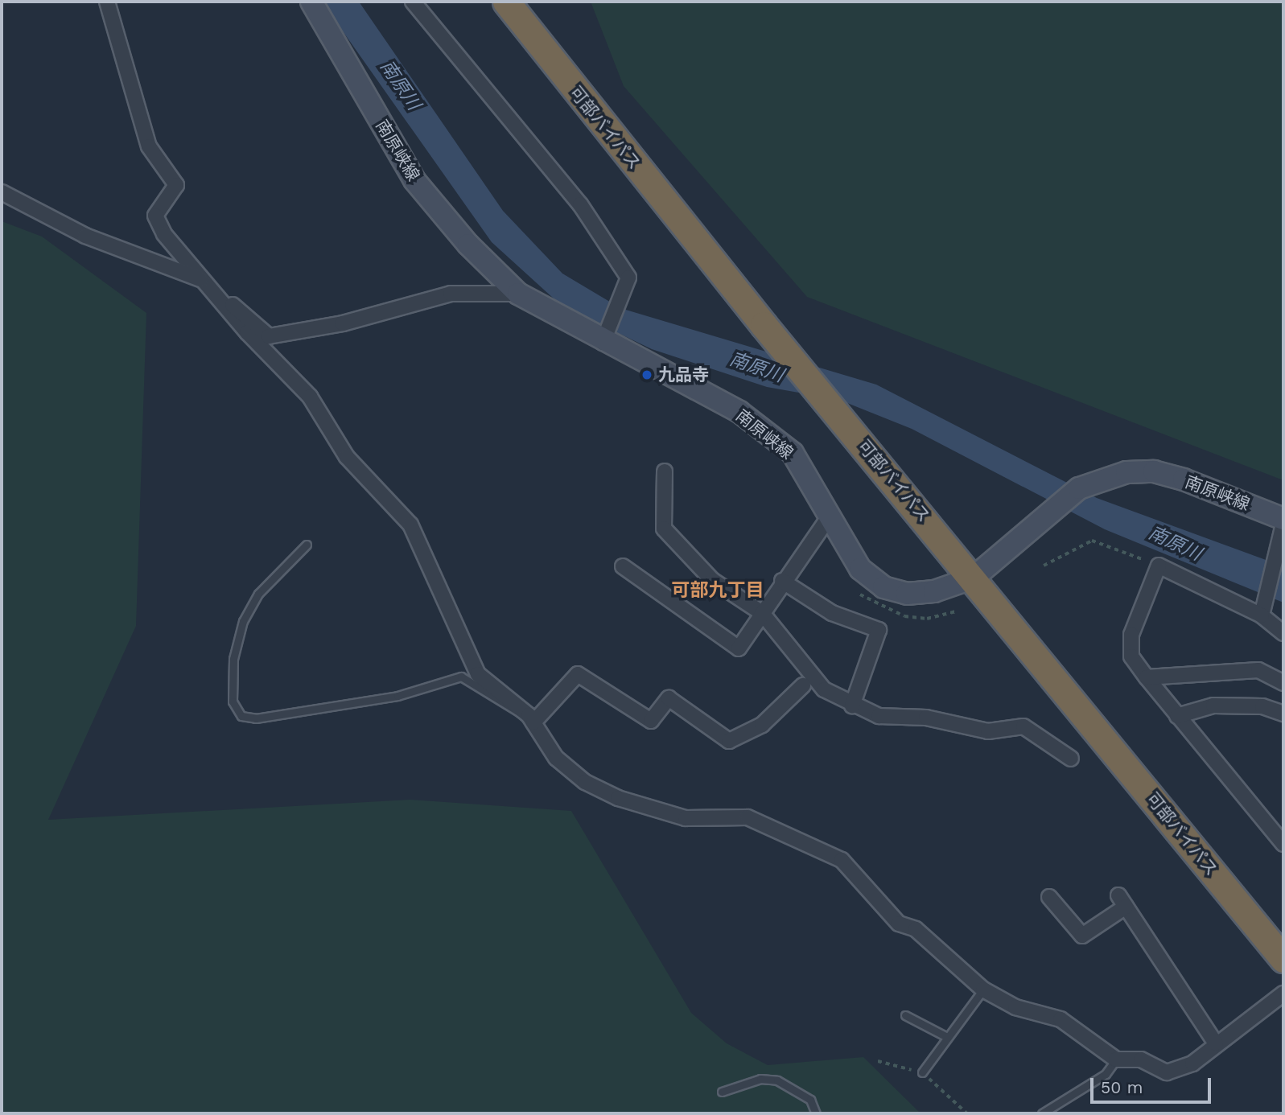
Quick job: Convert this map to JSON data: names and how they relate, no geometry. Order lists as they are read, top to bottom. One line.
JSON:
{"streets":{"highway":["可部バイパス"],"main road":["南原峡線"]},"crossings":[["可部バイパス","南原峡線"]],"districts":["可部九丁目"],"water":["南原川"],"places":["九品寺"],"scale_bar":"50 m"}
